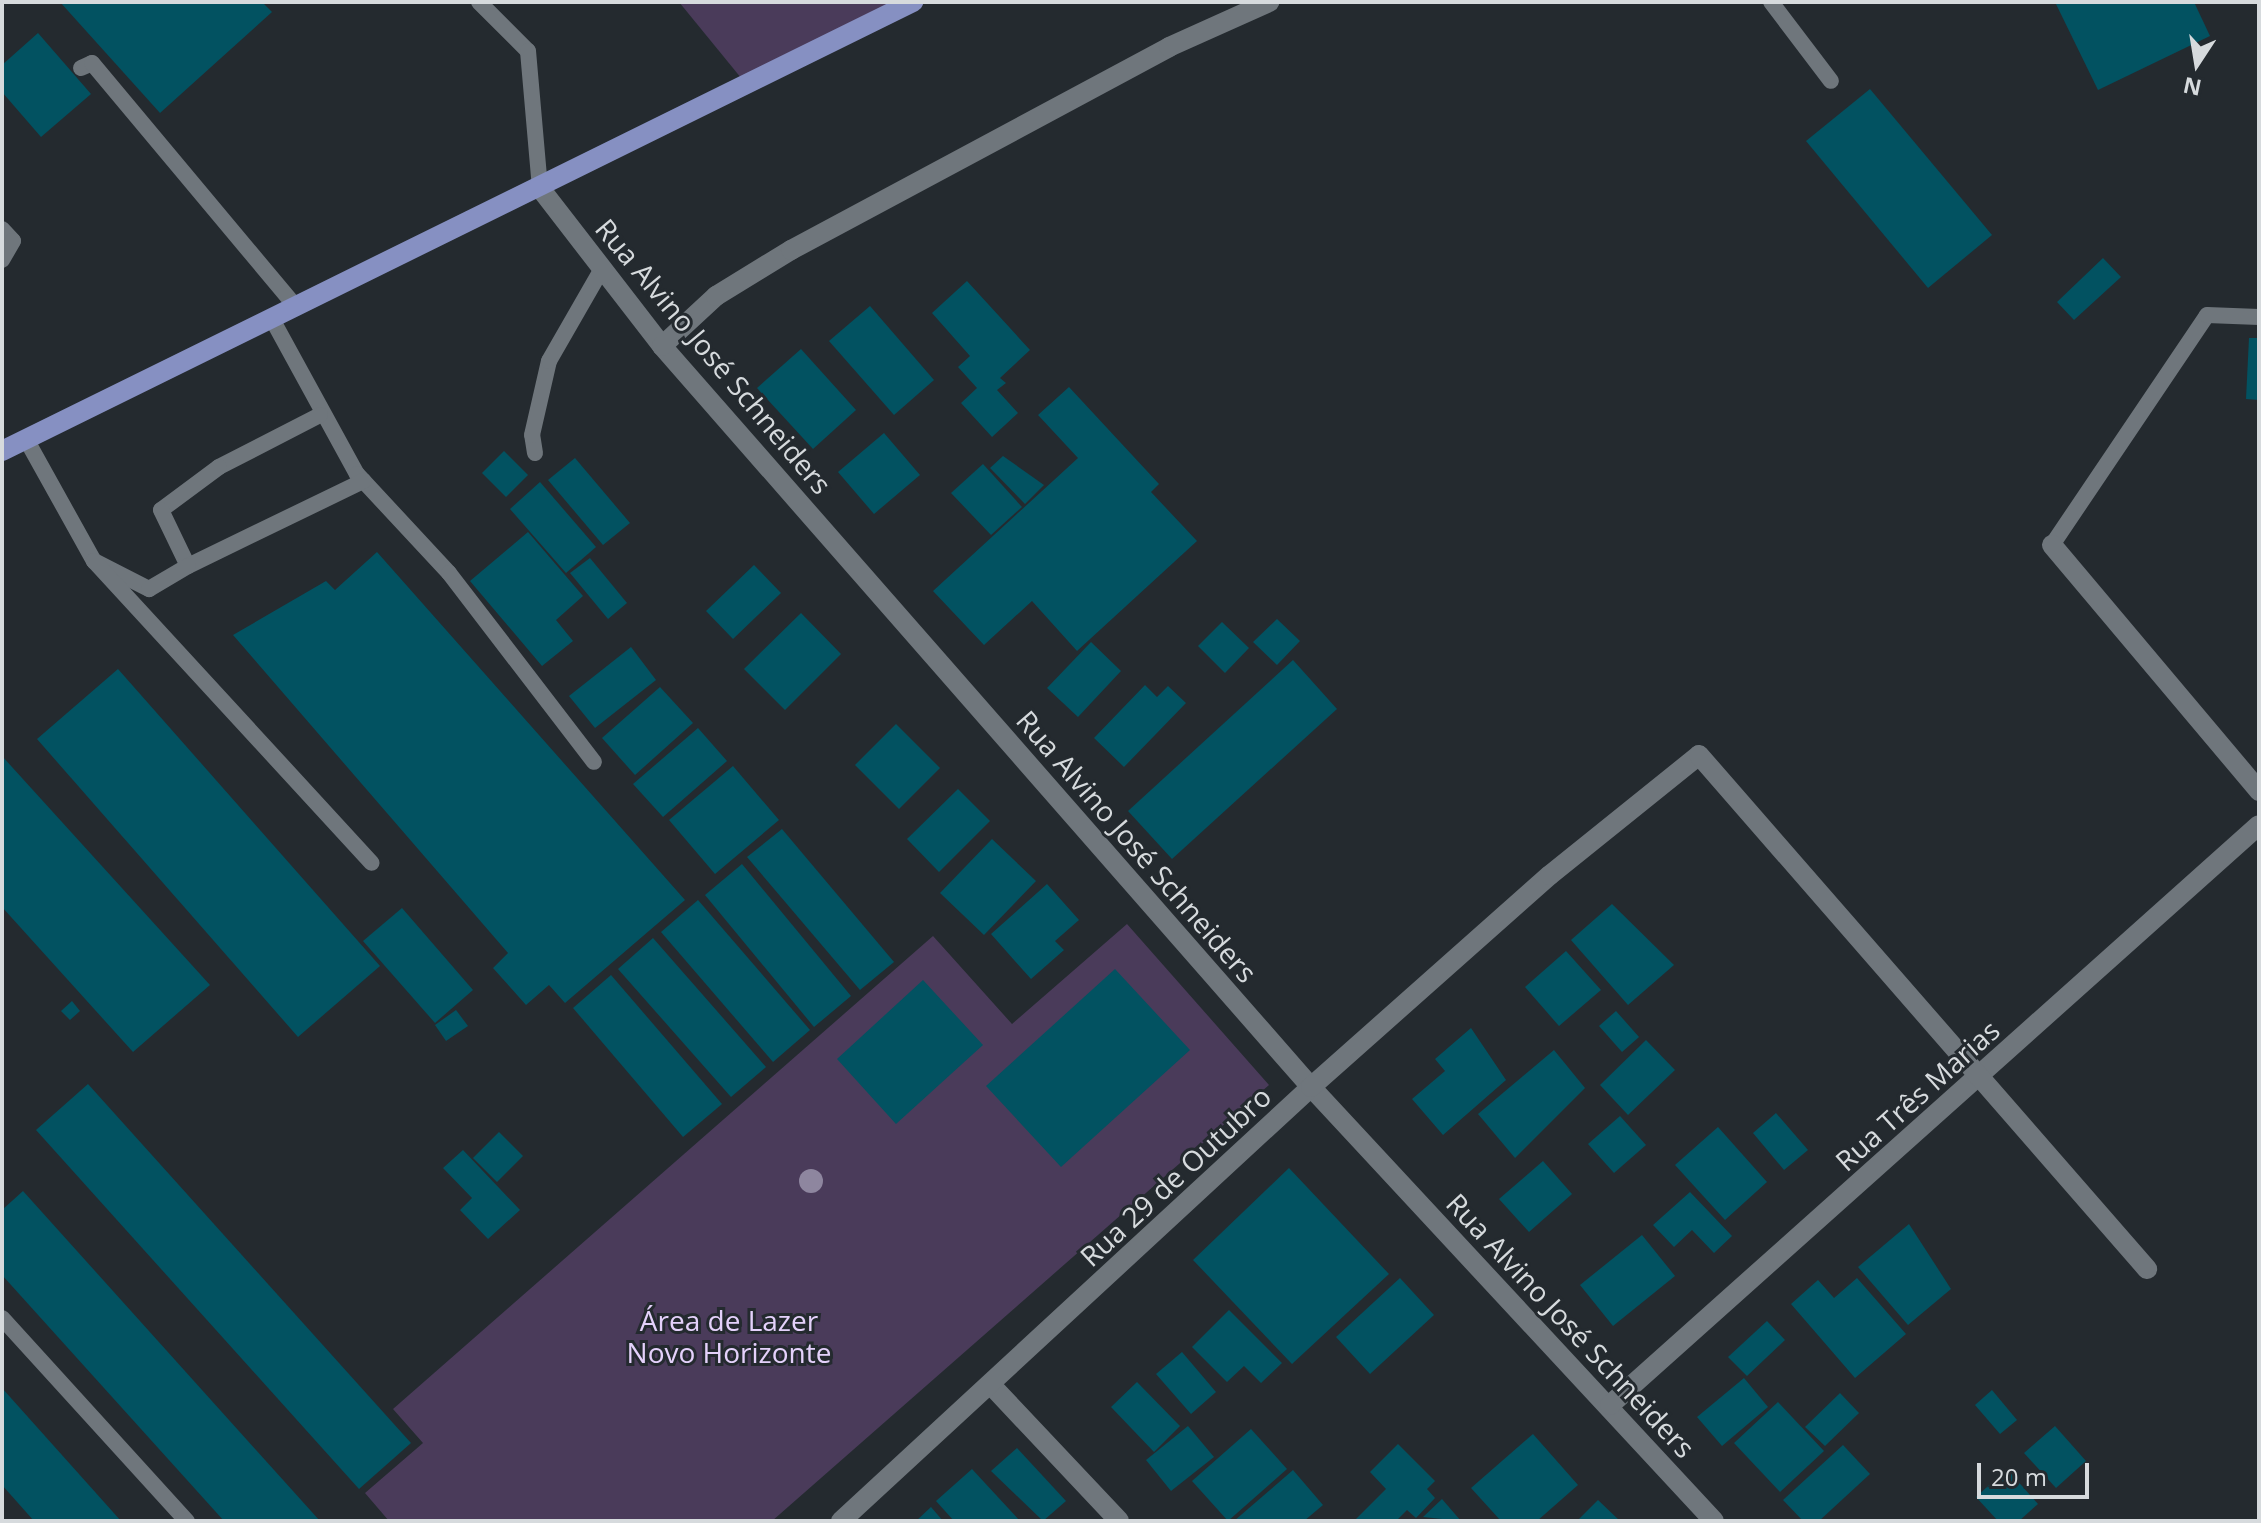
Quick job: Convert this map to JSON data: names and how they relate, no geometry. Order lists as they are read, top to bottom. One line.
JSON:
{"streets":{"street":["Rua Alvino José Schneiders","Rua Três Marias","Rua 29 de Outubro"]},"crossings":[["Rua Alvino José Schneiders","Rua Três Marias"],["Rua Alvino José Schneiders","Rua 29 de Outubro"],["Rua Três Marias","Rua 29 de Outubro"]],"parks":["Área de Lazer Novo Horizonte"],"scale_bar":"20 m","north":"bottom"}
